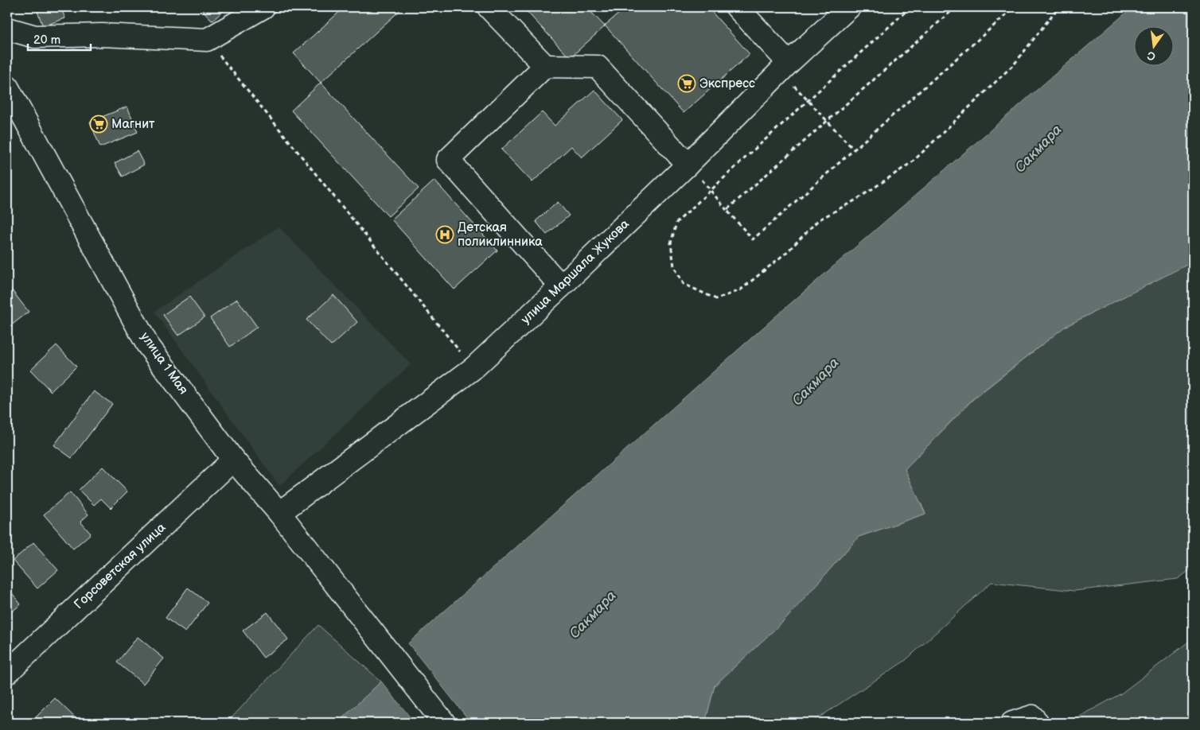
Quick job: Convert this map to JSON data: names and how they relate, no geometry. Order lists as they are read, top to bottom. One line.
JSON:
{"streets":{"street":["улица Маршала Жукова","улица 1 Мая","Горсоветская улица"]},"crossings":[["улица Маршала Жукова","улица 1 Мая"],["улица 1 Мая","Горсоветская улица"]],"water":["Сакмара"],"places":{"supermarket":["Экспресс","Магнит"],"hospital":["Детская поликлинника"]},"scale_bar":"20 m","north":"bottom"}
